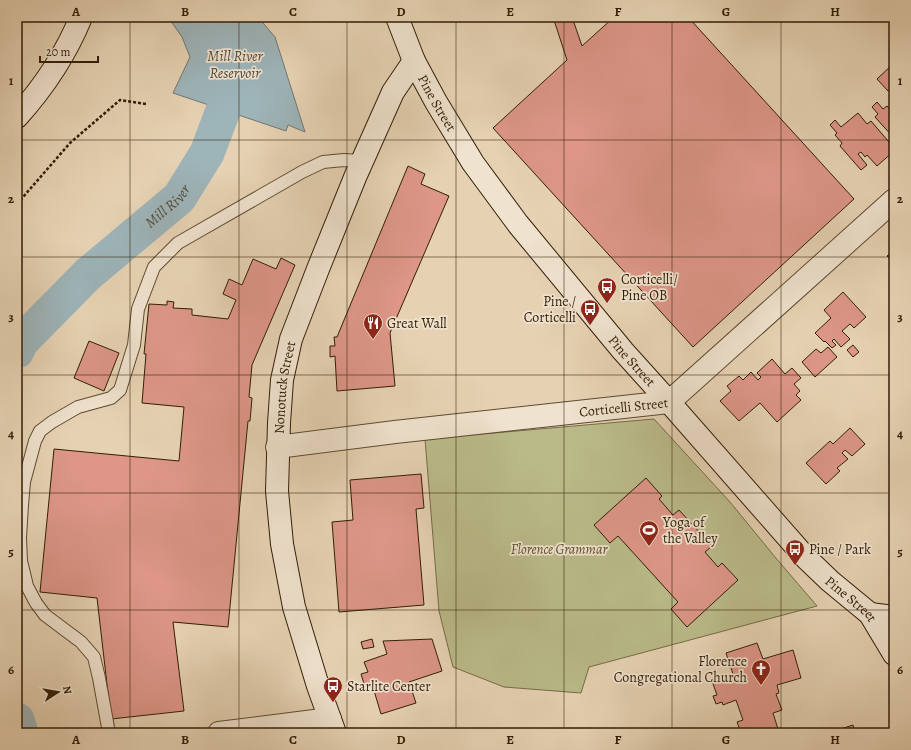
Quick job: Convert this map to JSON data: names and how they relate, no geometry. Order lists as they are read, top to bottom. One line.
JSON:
{"streets":{"main road":["Pine Street","Nonotuck Street","Corticelli Street"]},"crossings":[["Pine Street","Nonotuck Street"],["Pine Street","Corticelli Street"],["Nonotuck Street","Corticelli Street"]],"water":["Mill River Reservoir","Mill River"],"parks":["Florence Grammar"],"places":{"bus stop":["Corticelli/ Pine OB","Pine / Corticelli","Pine / Park","Starlite Center"],"restaurant":["Great Wall"],"sports":["Yoga of the Valley"],"church":["Florence Congregational Church"]},"scale_bar":"20 m","north":"right","grid":{"columns":["A","B","C","D","E","F","G","H"],"rows":["1","2","3","4","5","6"]}}
